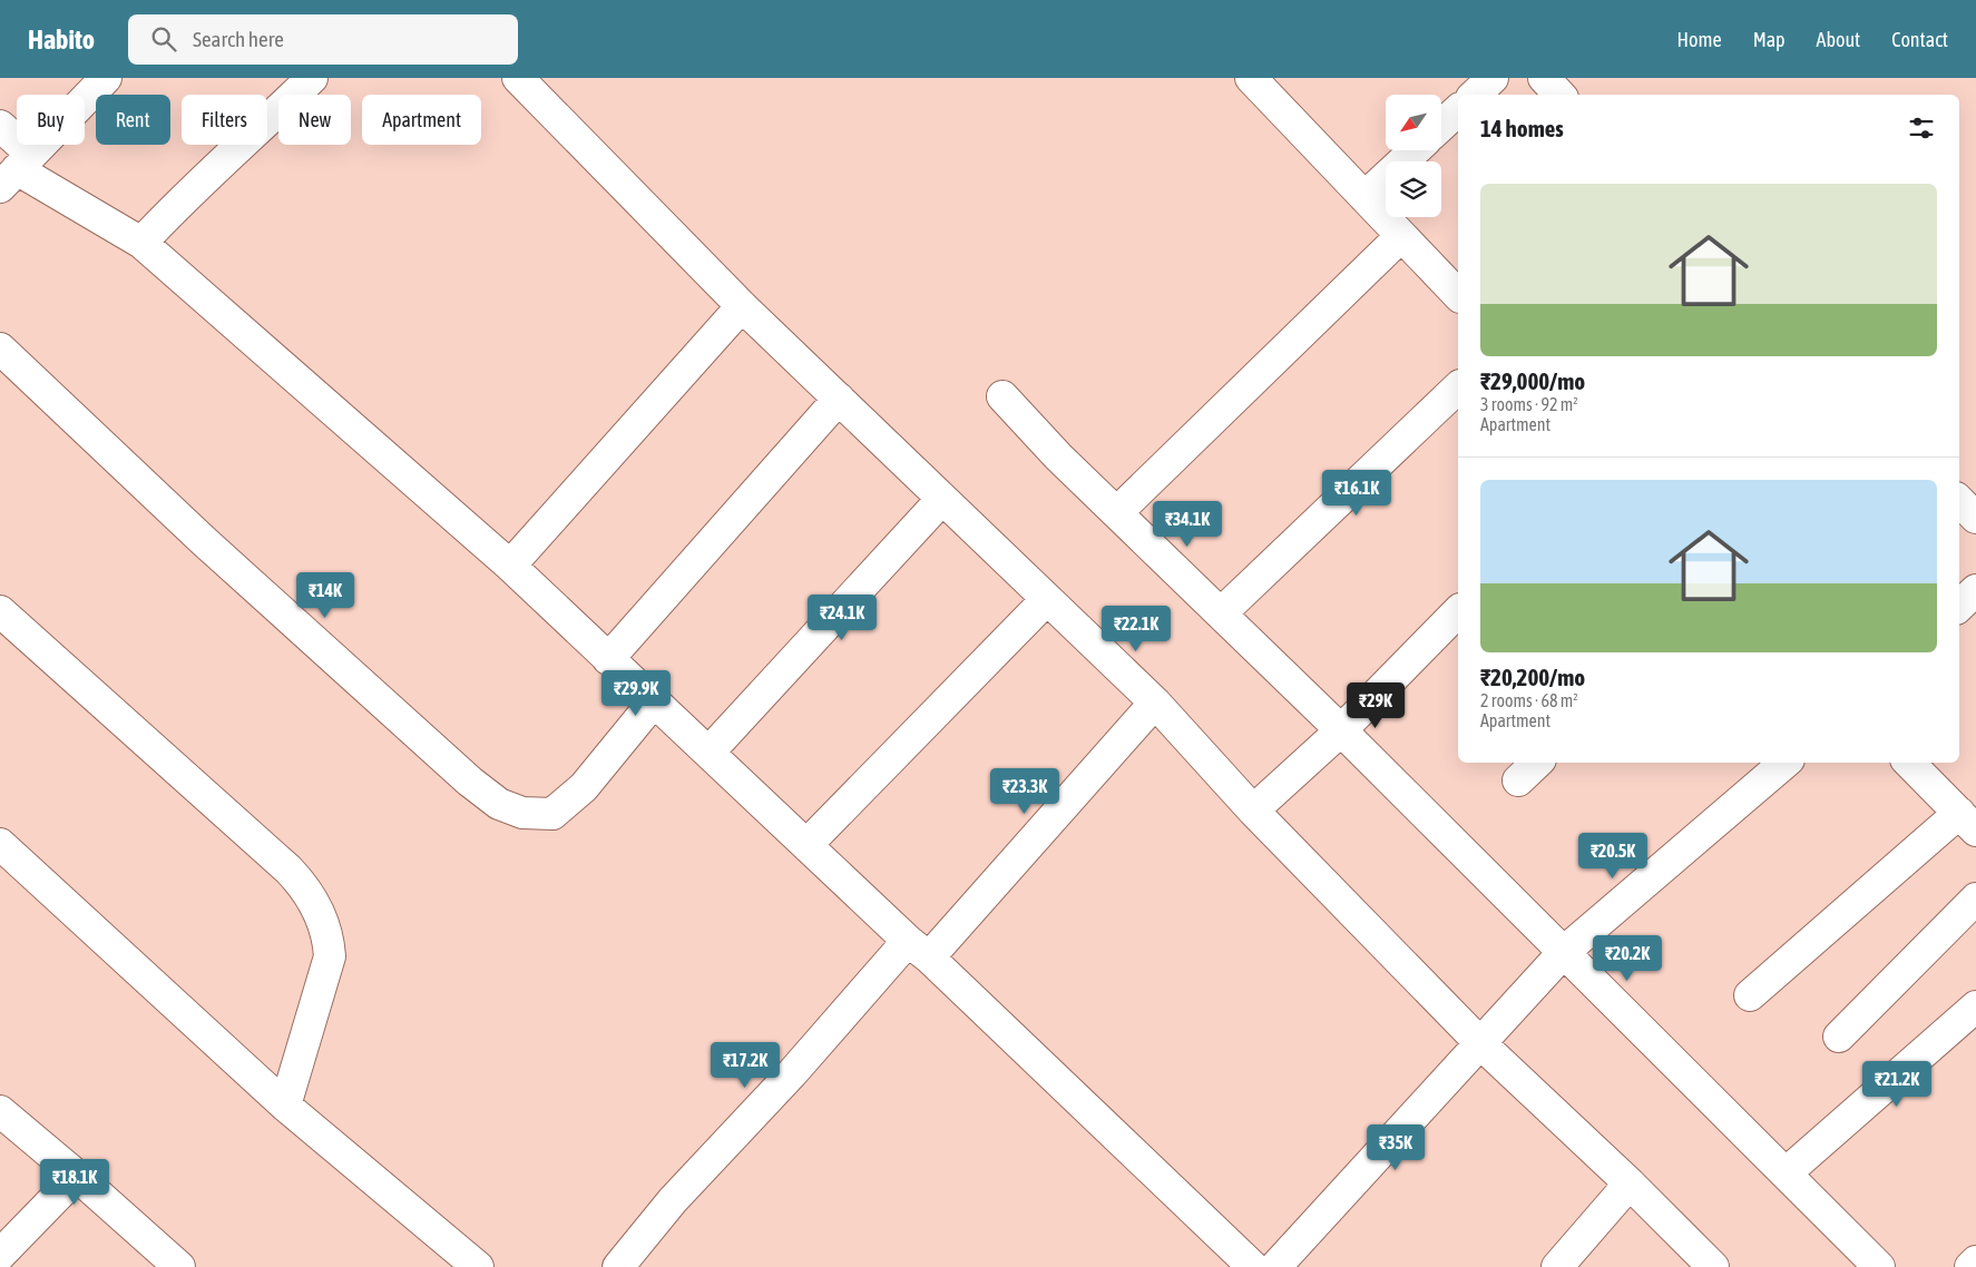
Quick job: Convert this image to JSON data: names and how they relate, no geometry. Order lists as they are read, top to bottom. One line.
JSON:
{"north":"bottom left","page":{"header":"Habito","search":"Search here","nav":["Home","Map","About","Contact"],"chip":["Buy","Rent","Filters","New","Apartment"],"heading":"14 homes","list":[{"name":"₹29,000/mo","note":"3 rooms · 92 m² · Apartment"},{"name":"₹20,200/mo","note":"2 rooms · 68 m² · Apartment"}],"price":["₹16.1K","₹34.1K","₹14K","₹24.1K","₹22.1K","₹29.9K","₹29K","₹23.3K","₹20.5K","₹20.2K","₹17.2K","₹21.2K","₹35K","₹18.1K"]}}
